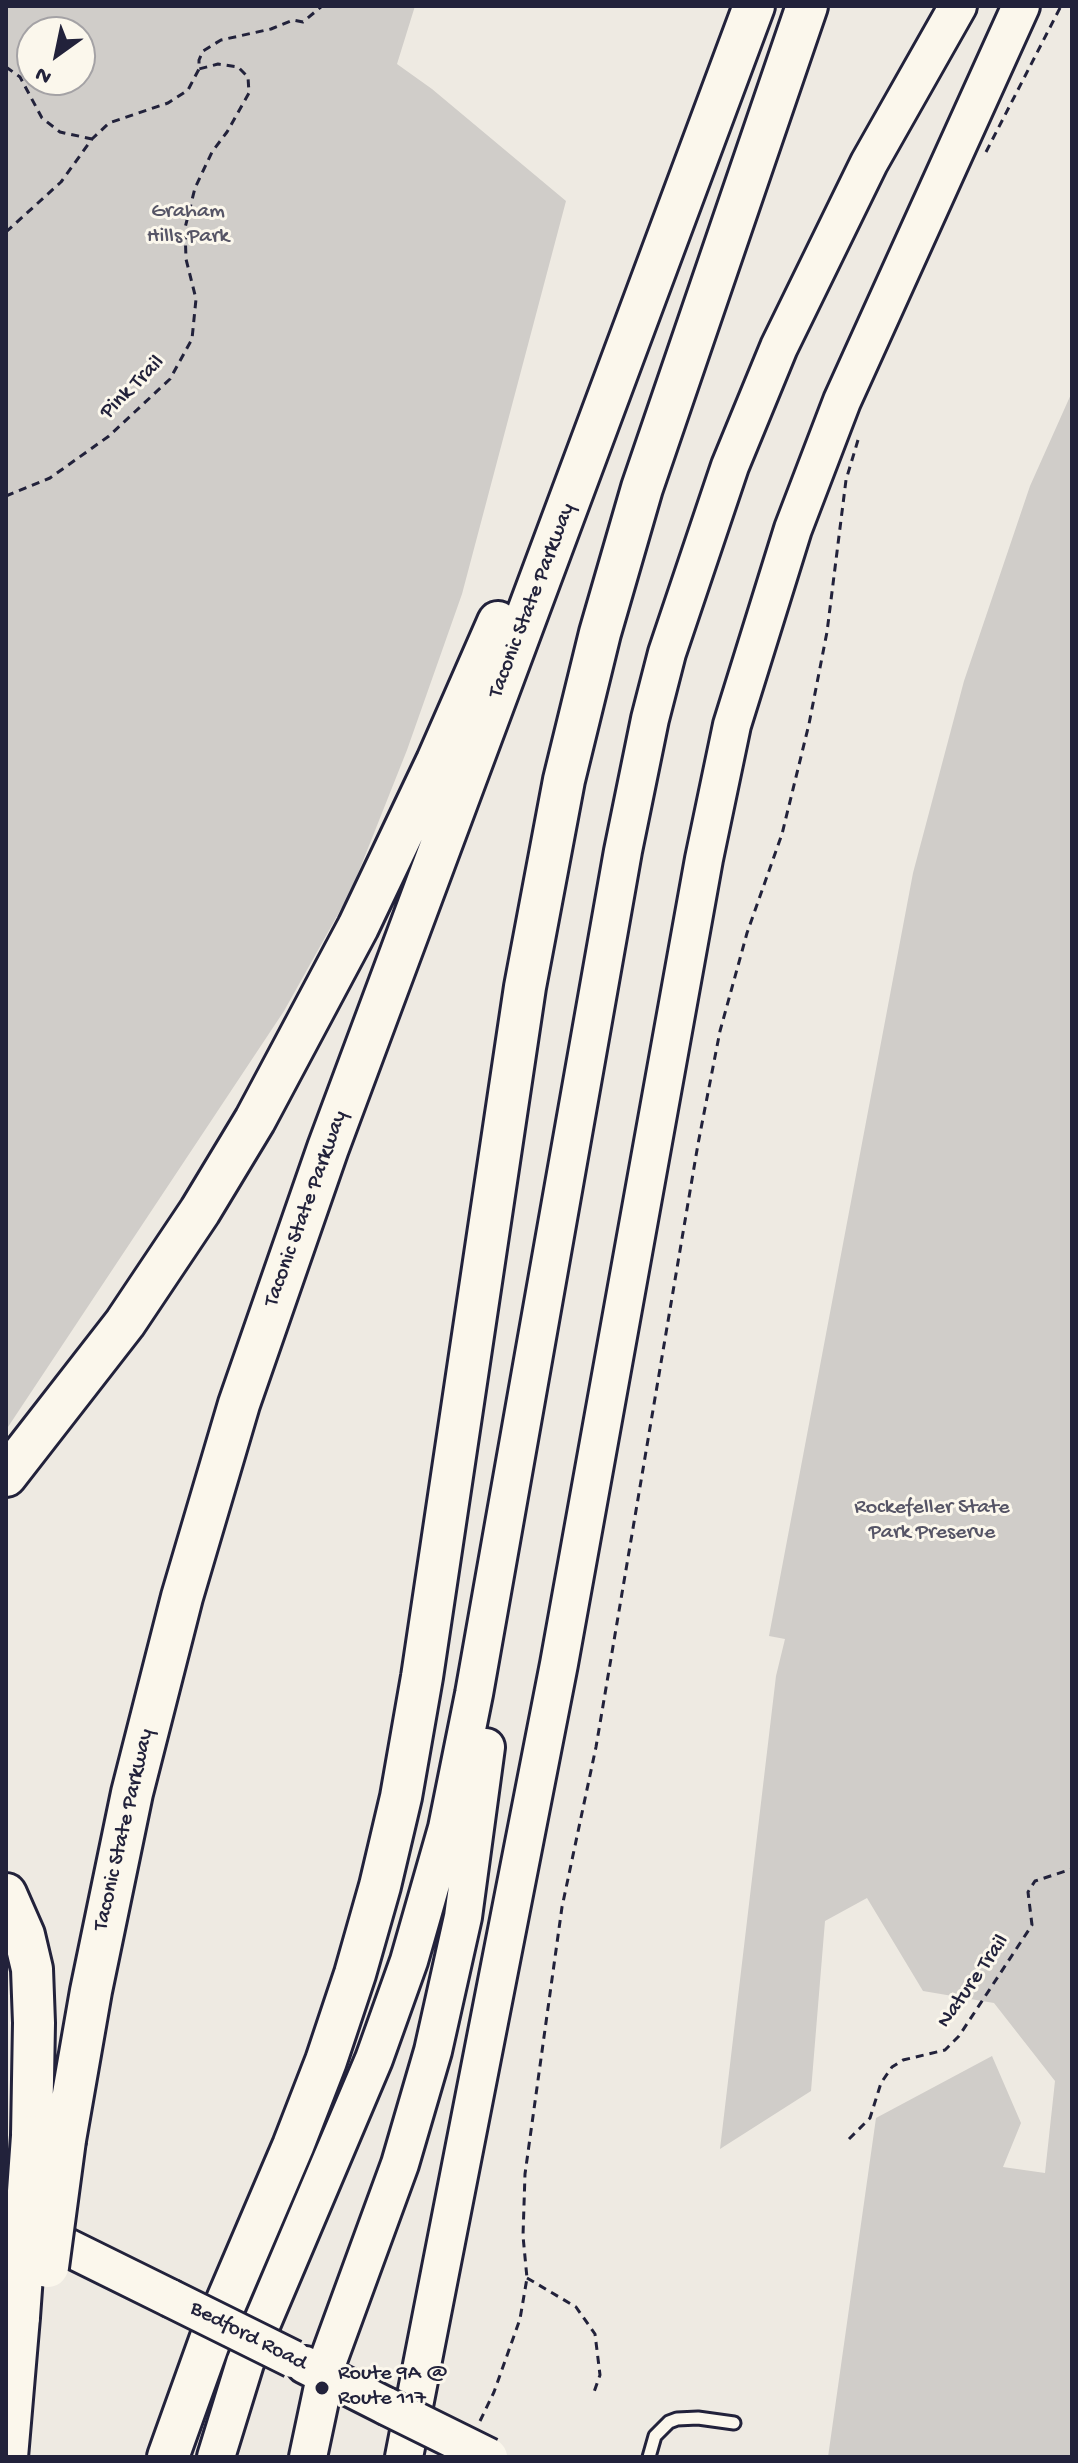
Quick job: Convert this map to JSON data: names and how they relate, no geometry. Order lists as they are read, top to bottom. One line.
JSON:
{"streets":{"highway":["Taconic State Parkway"],"main road":["Bedford Road"],"path":["Pink Trail","Nature Trail"]},"parks":["Graham Hills Park","Rockefeller State Park Preserve"],"places":["Route 9A @ Route 117"],"north":"bottom left"}
